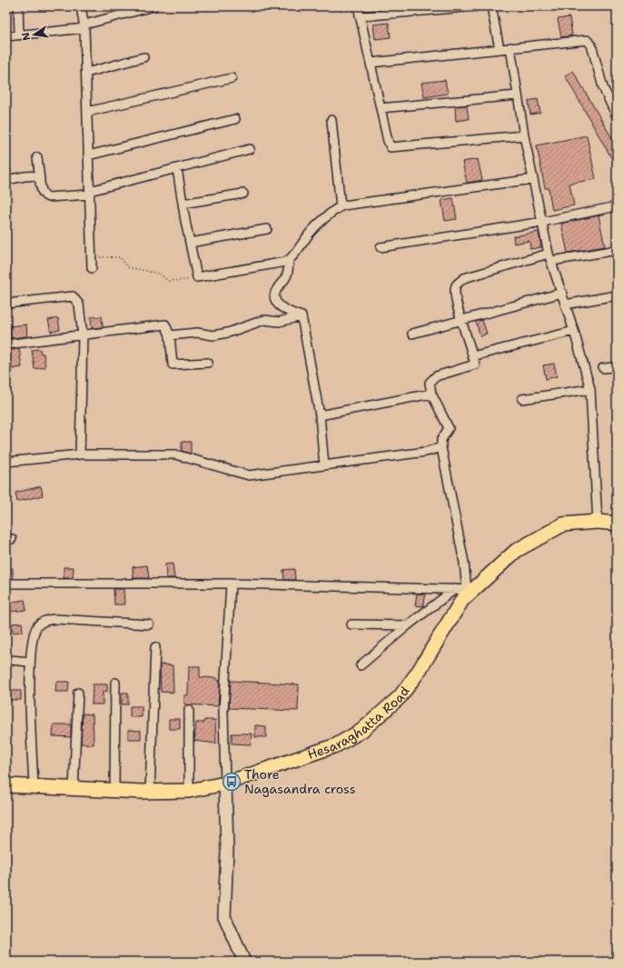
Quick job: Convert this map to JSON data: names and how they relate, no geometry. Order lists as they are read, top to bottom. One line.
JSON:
{"streets":{"main road":["Hesaraghatta Road"]},"places":{"bus stop":["Thore Nagasandra cross"]},"north":"left"}
